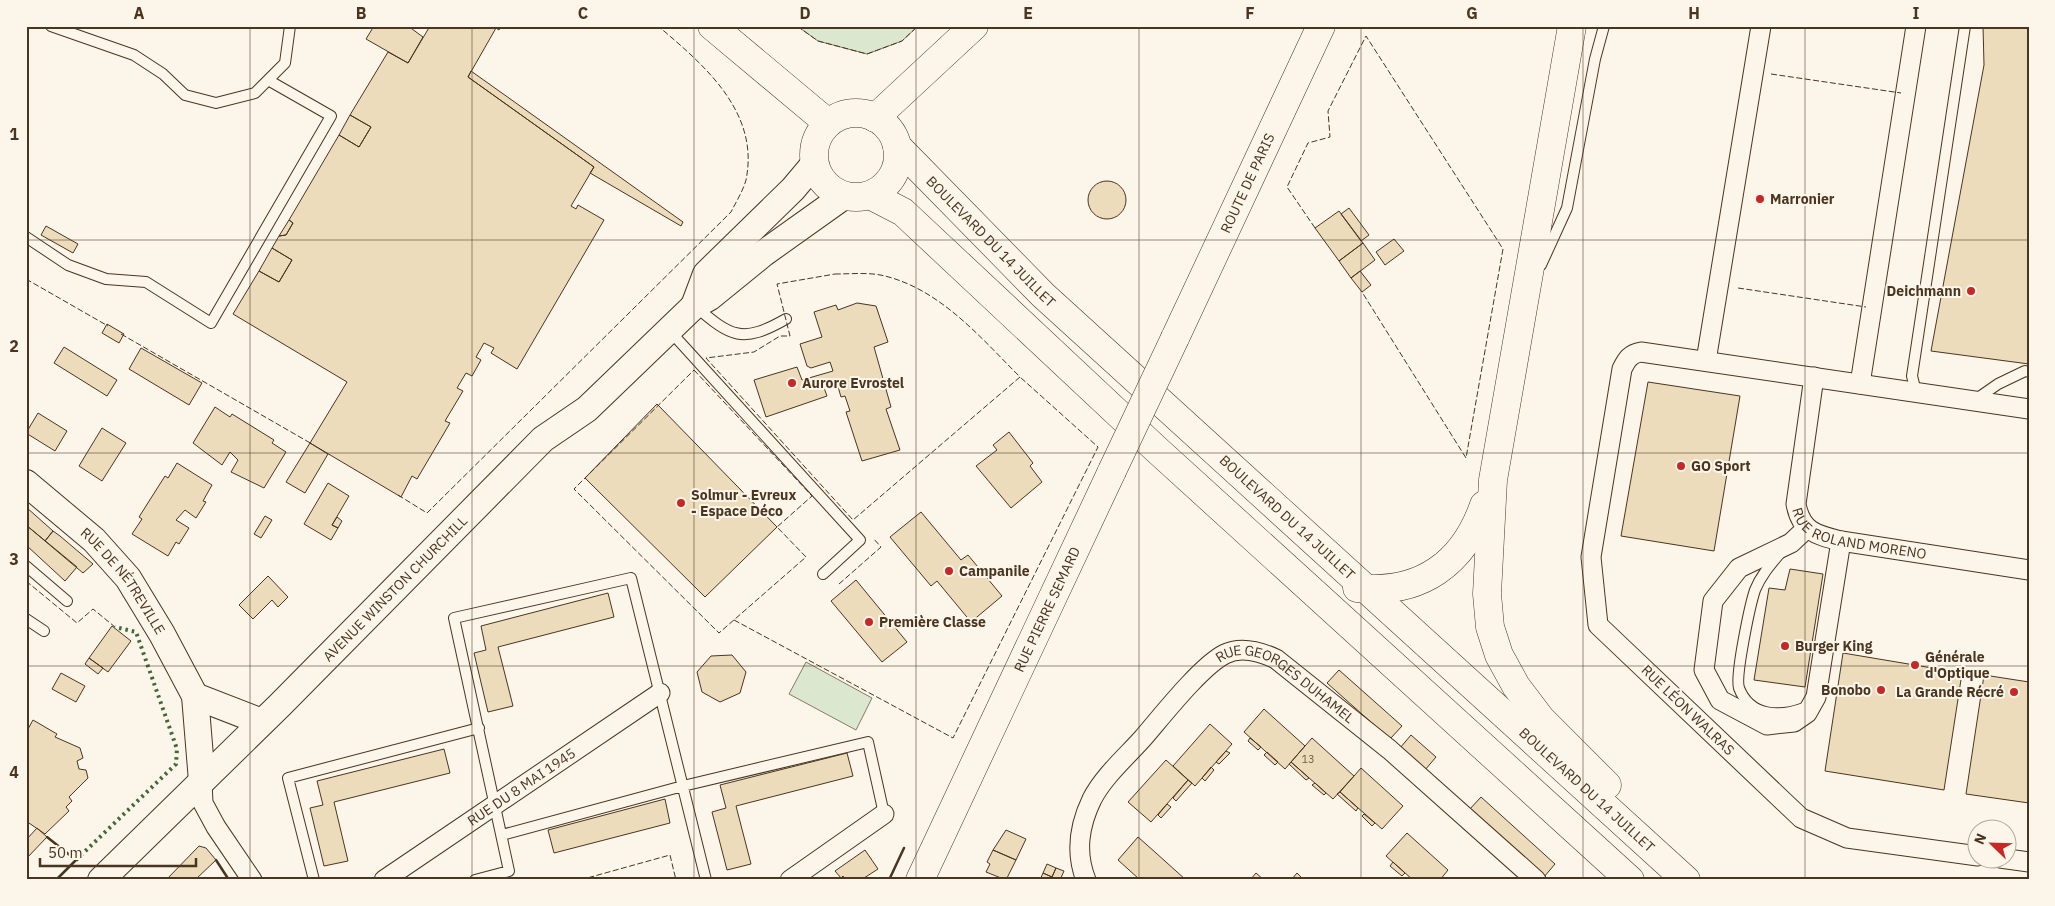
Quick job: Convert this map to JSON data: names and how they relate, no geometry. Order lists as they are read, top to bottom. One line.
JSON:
{"streets":{"main road":["ROUTE DE PARIS","BOULEVARD DU 14 JUILLET","RUE DE NÉTREVILLE","AVENUE WINSTON CHURCHILL","RUE PIERRE SEMARD"],"street":["RUE ROLAND MORENO","RUE GEORGES DUHAMEL","RUE LÉON WALRAS","RUE DU 8 MAI 1945"]},"crossings":[["ROUTE DE PARIS","RUE PIERRE SEMARD"],["BOULEVARD DU 14 JUILLET","AVENUE WINSTON CHURCHILL"],["RUE DE NÉTREVILLE","AVENUE WINSTON CHURCHILL"]],"places":["Marronier","Deichmann","Aurore Evrostel","GO Sport","Solmur - Evreux - Espace Déco","Campanile","Première Classe","Burger King","Générale d'Optique","Bonobo","La Grande Récré"],"house_numbers":["13"],"scale_bar":"50 m","north":"top left","grid":{"columns":["A","B","C","D","E","F","G","H","I"],"rows":["1","2","3","4"]}}
